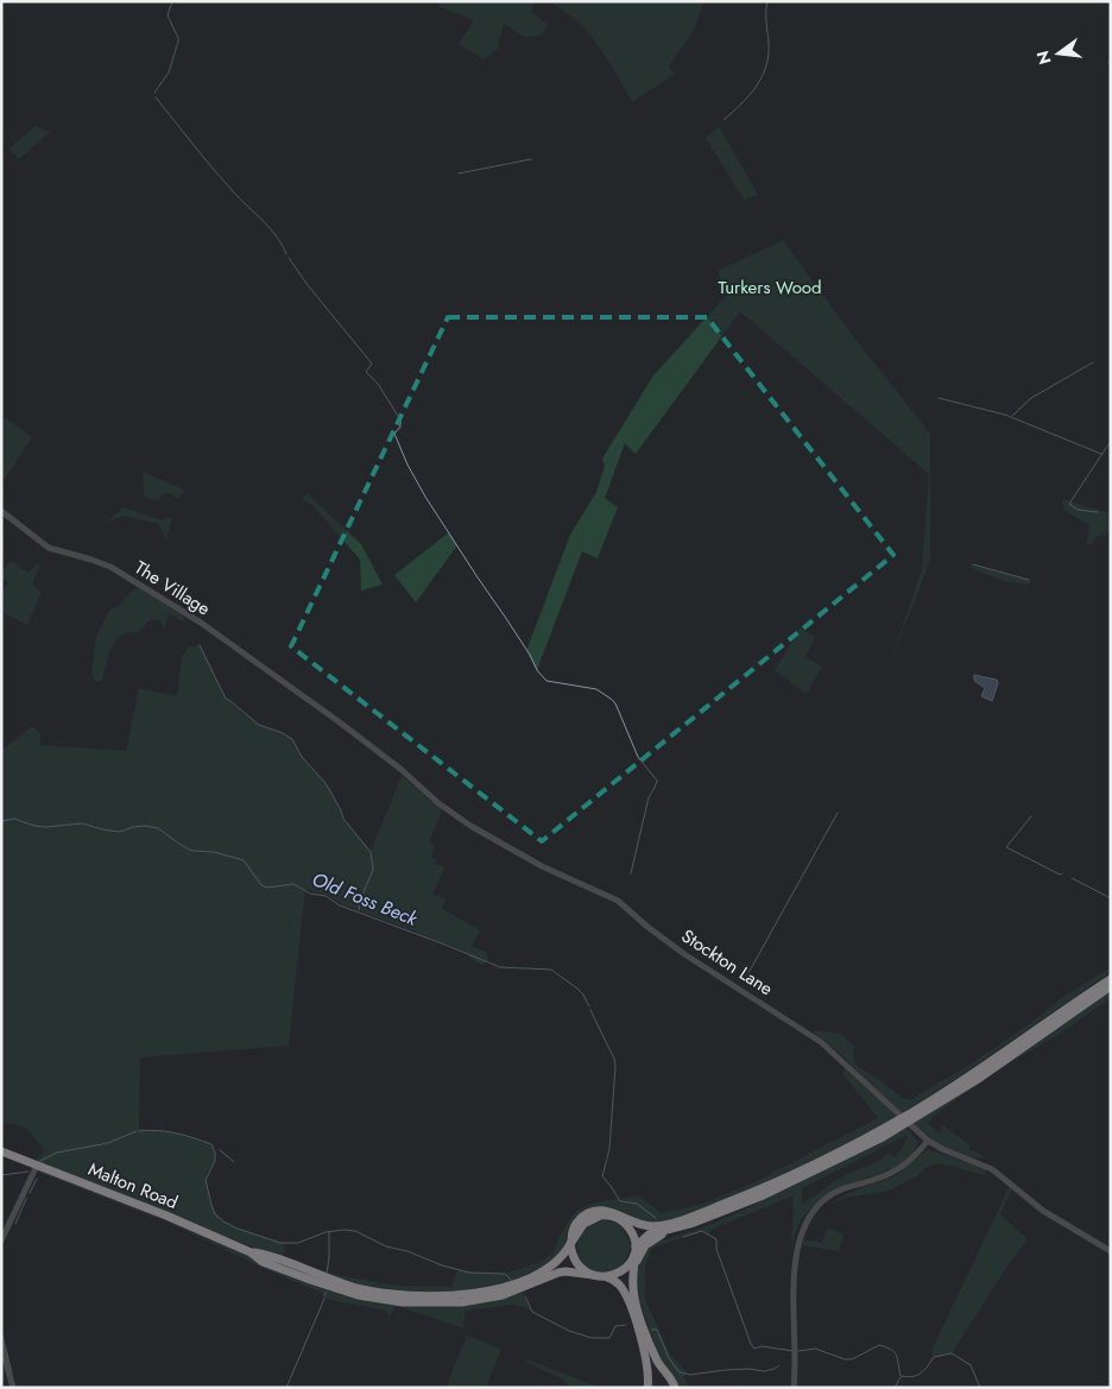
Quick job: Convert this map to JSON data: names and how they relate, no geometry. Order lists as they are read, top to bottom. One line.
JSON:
{"streets":{"highway":["Malton Road"],"street":["The Village","Stockton Lane"]},"crossings":[["The Village","Stockton Lane"]],"water":["Old Foss Beck"],"parks":["Turkers Wood"],"north":"left"}
